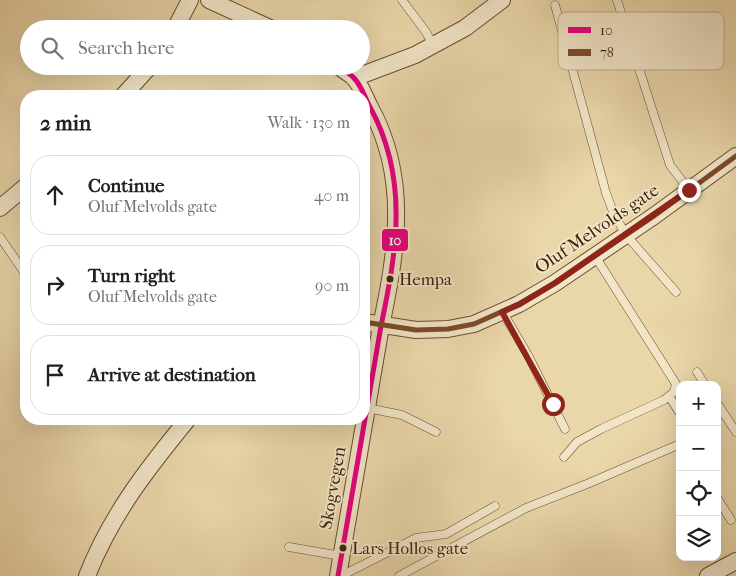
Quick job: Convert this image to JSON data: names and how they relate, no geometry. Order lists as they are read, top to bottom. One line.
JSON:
{"streets":{"street":["Oluf Melvolds gate","Skogvegen"]},"crossings":[["Oluf Melvolds gate","Skogvegen"]],"places":["Hempa","Lars Hollos gate"],"lines":["transit line 10","transit line 78"],"legend":["10","78"],"page":{"search":"Search here","heading":["2 min","Walk · 130 m"],"list":[["Continue","Oluf Melvolds gate","40 m"],["Turn right","Oluf Melvolds gate","90 m"],"Arrive at destination"],"map_buttons":["+","−"]}}
